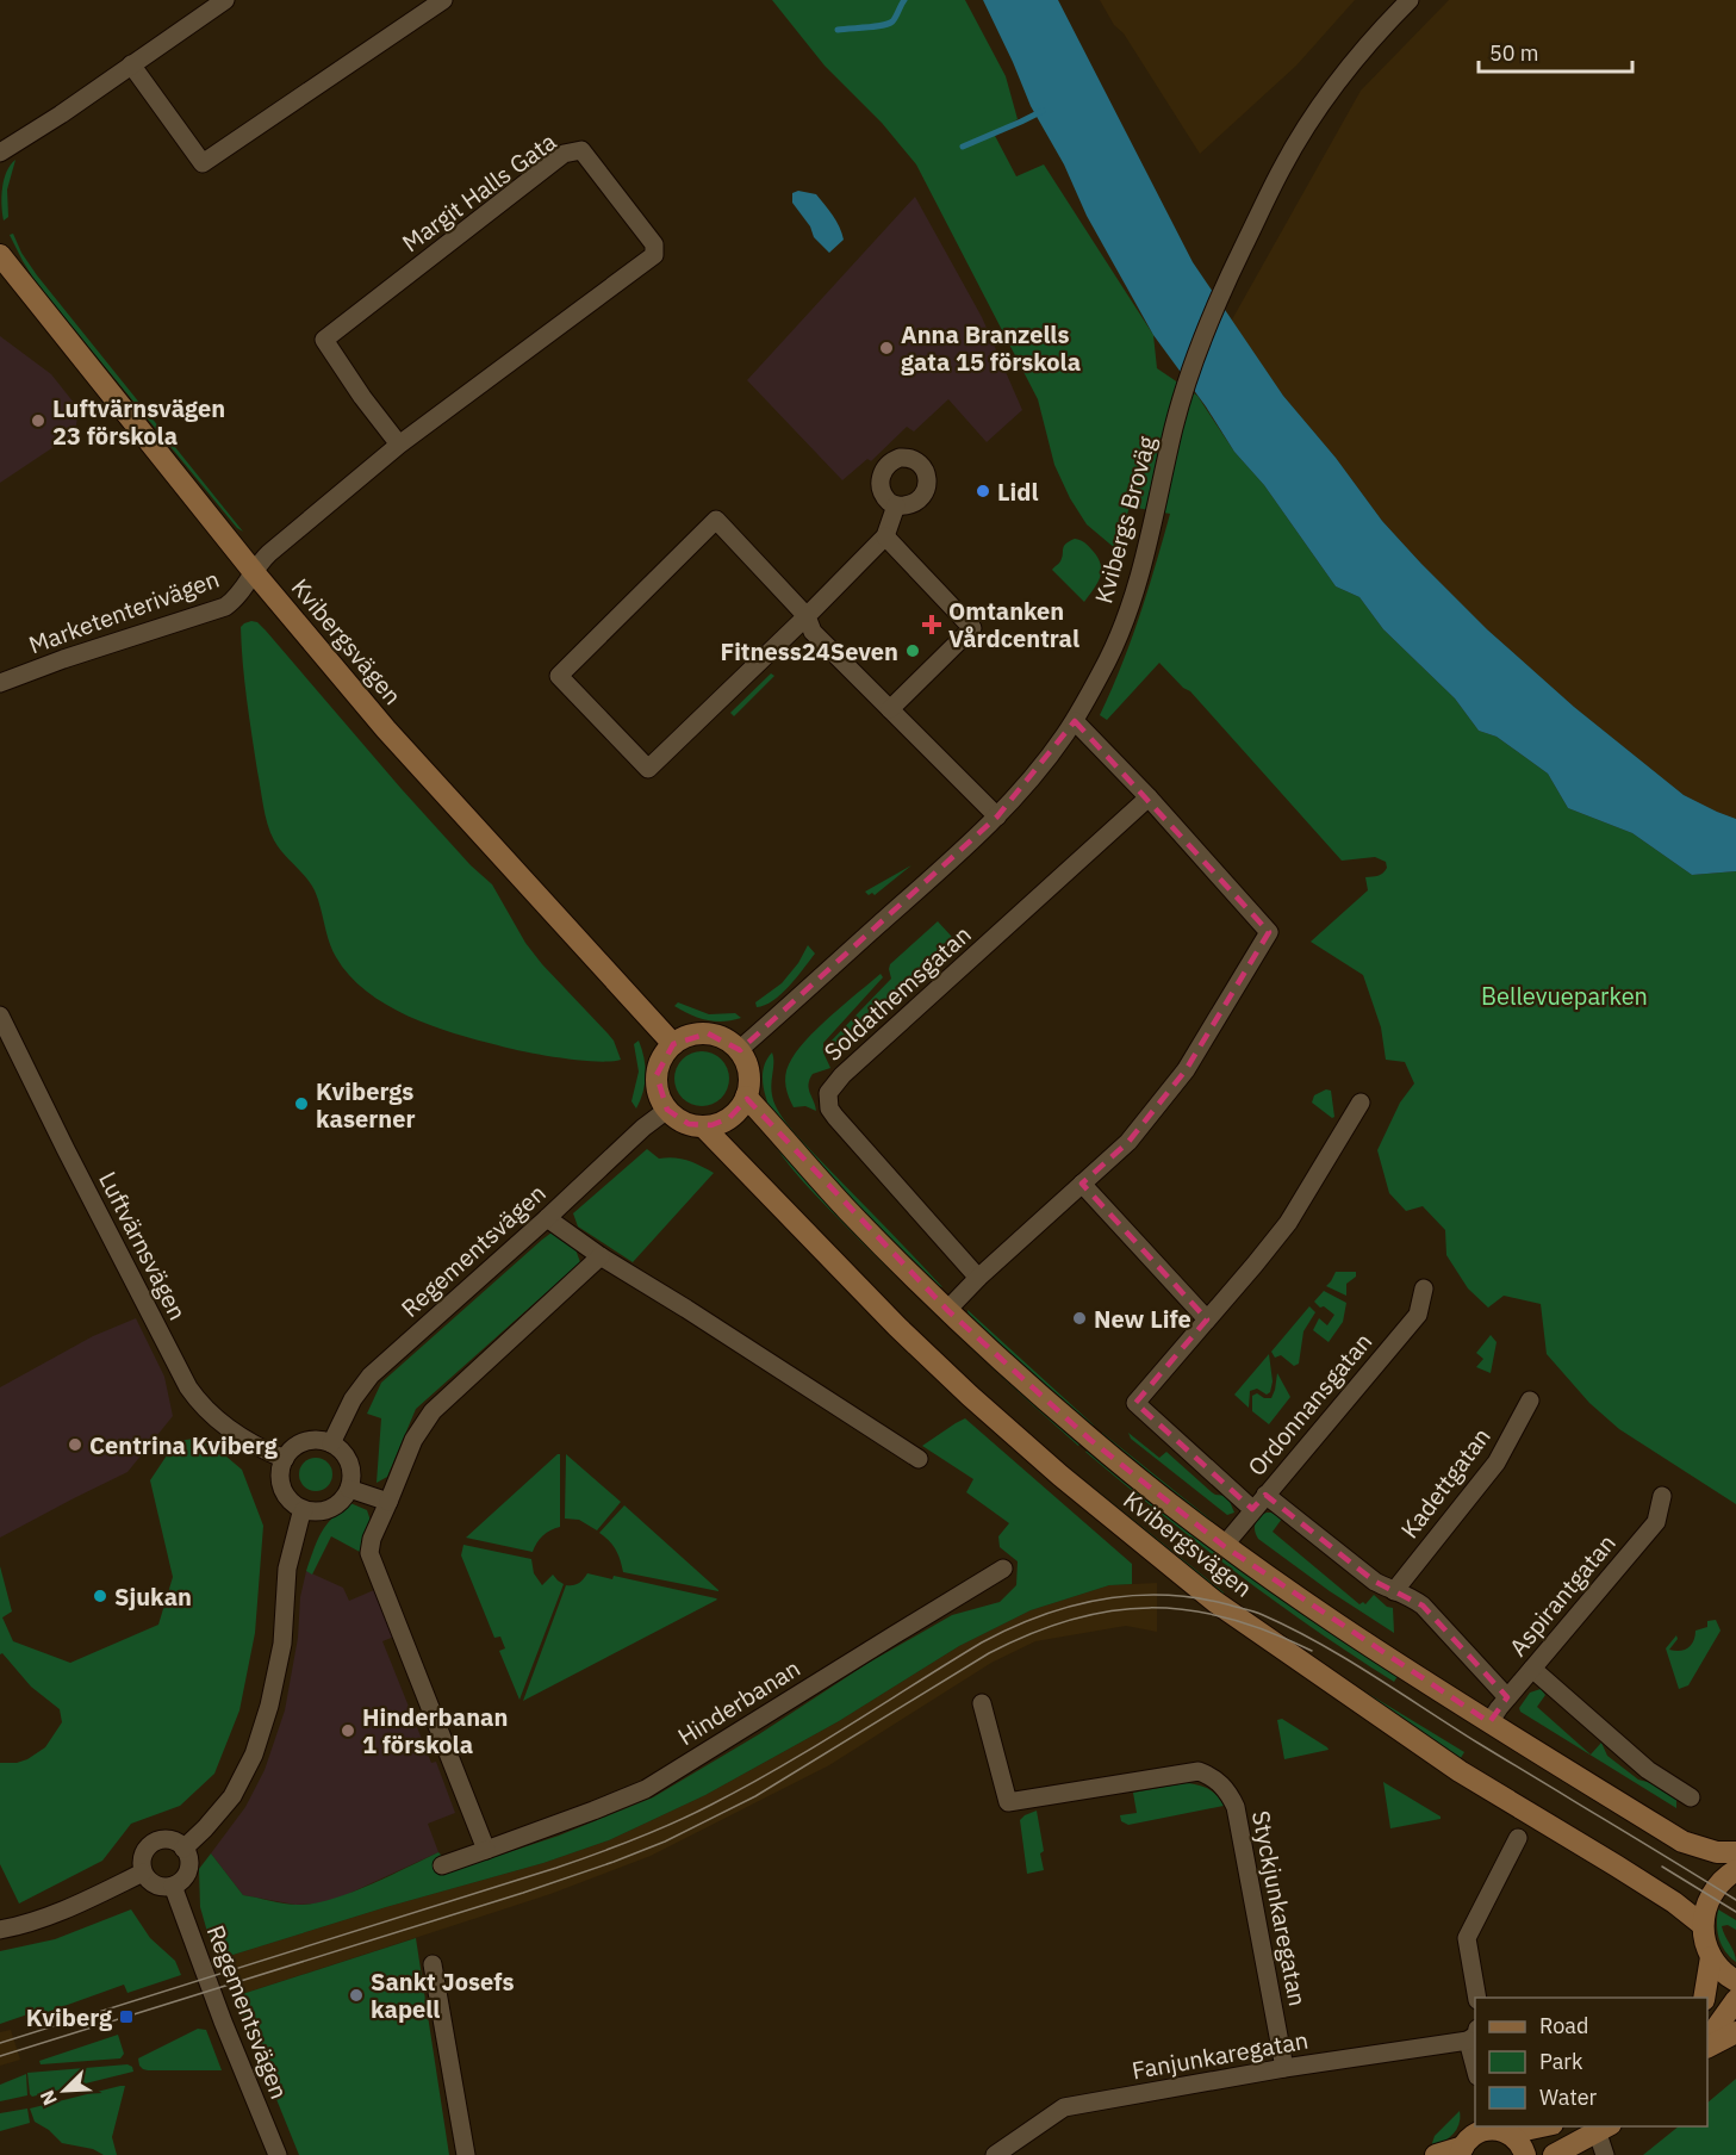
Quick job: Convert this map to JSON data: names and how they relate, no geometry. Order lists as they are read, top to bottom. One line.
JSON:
{"streets":{"street":["Margit Halls Gata","Kvibergs Broväg","Marketenterivägen","Kvibergsvägen","Soldathemsgatan","Luftvärnsvägen","Regementsvägen","Ordonnansgatan","Kadettgatan","Aspirantgatan","Hinderbanan","Styckjunkaregatan","Fanjunkaregatan"]},"crossings":[["Margit Halls Gata","Marketenterivägen"],["Margit Halls Gata","Kvibergsvägen"],["Kvibergs Broväg","Kvibergsvägen"],["Kvibergs Broväg","Regementsvägen"],["Marketenterivägen","Kvibergsvägen"],["Kvibergsvägen","Regementsvägen"],["Kvibergsvägen","Ordonnansgatan"],["Kvibergsvägen","Aspirantgatan"],["Luftvärnsvägen","Regementsvägen"],["Styckjunkaregatan","Fanjunkaregatan"]],"parks":["Bellevueparken"],"places":{"other":["Anna Branzells gata 15 förskola","Luftvärnsvägen 23 förskola","Lidl","Fitness24Seven","Kvibergs kaserner","New Life","Centrina Kviberg","Sjukan","Hinderbanan 1 förskola","Sankt Josefs kapell"],"health":["Omtanken Vårdcentral"],"transit":["Kviberg"]},"legend":["Road","Park","Water"],"scale_bar":"50 m","north":"bottom left"}
